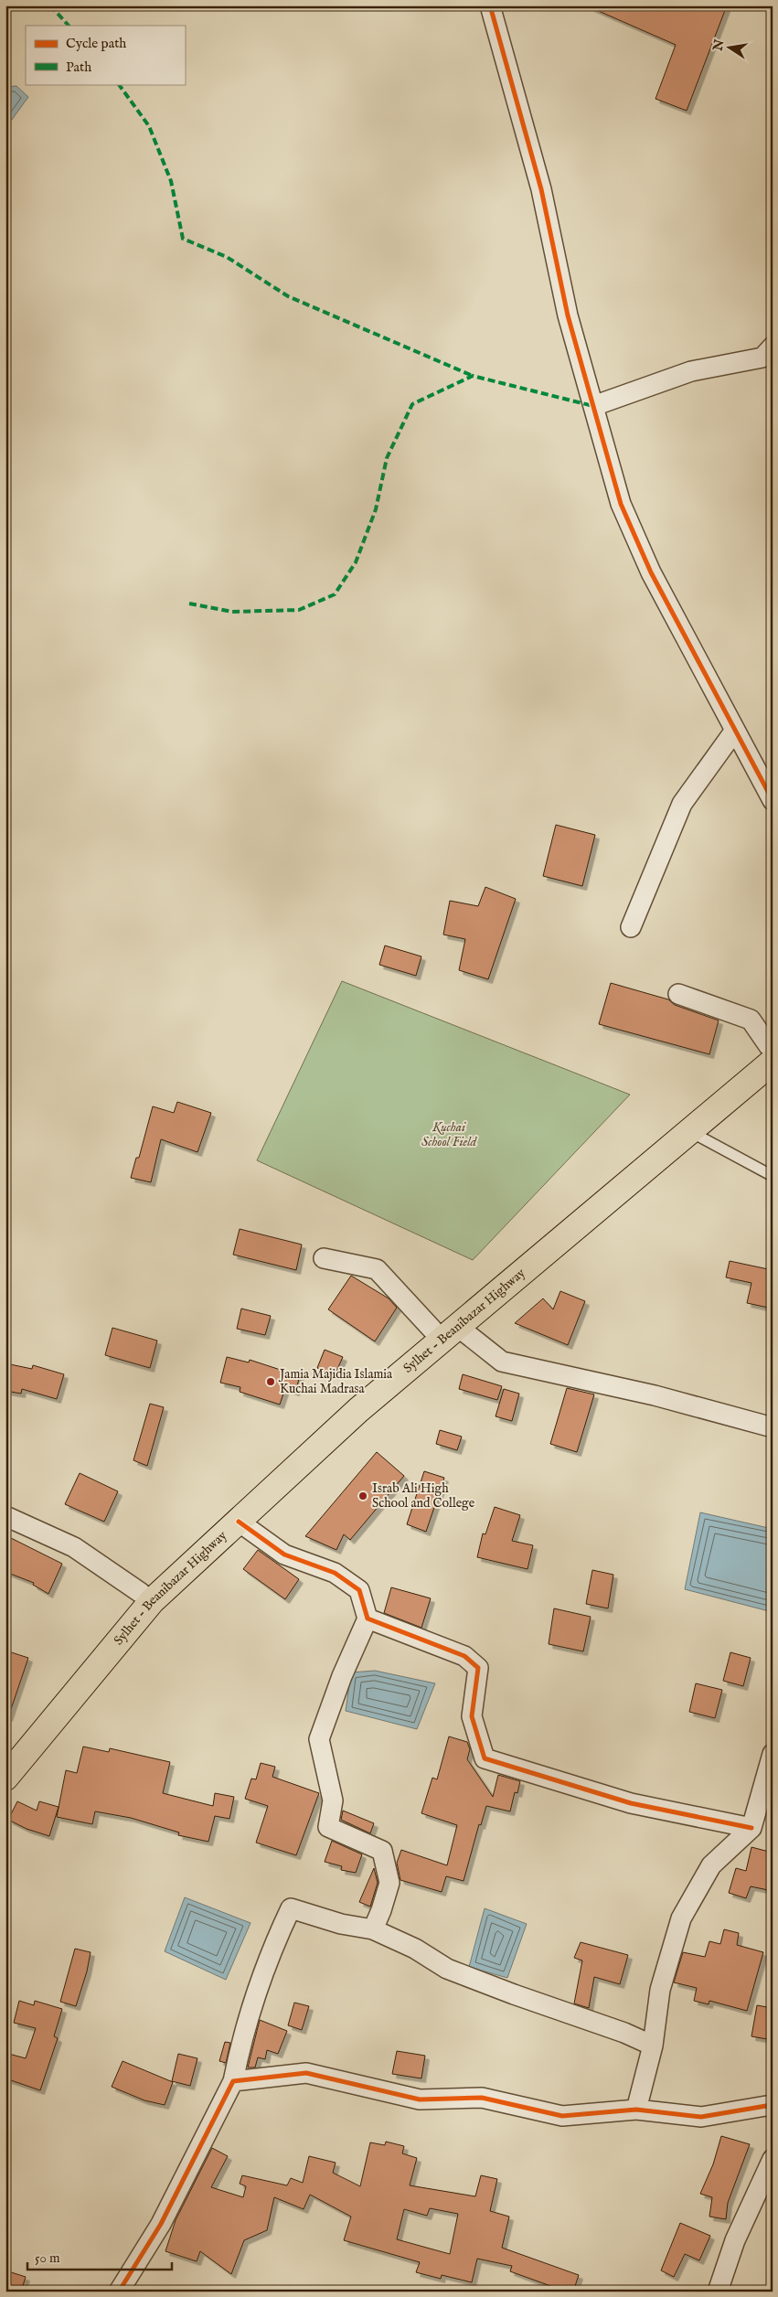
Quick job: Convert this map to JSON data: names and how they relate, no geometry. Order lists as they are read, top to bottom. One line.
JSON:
{"streets":{"main road":["Sylhet - Beanibazar Highway"]},"parks":["Kuchai School Field"],"places":["Jamia Majidia Islamia Kuchai Madrasa","Israb Ali High School and College"],"legend":["Cycle path","Path"],"scale_bar":"50 m","north":"left"}
